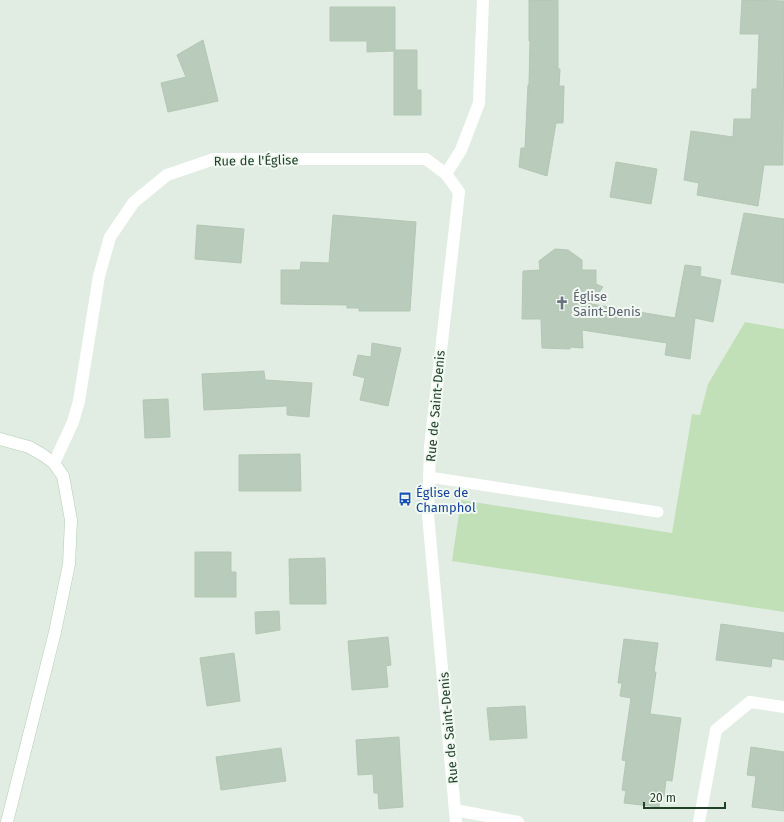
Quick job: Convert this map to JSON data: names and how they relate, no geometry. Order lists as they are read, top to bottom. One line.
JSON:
{"streets":{"street":["Rue de l'Église","Rue de Saint-Denis"]},"crossings":[["Rue de l'Église","Rue de Saint-Denis"]],"places":{"church":["Église Saint-Denis"],"bus stop":["Église de Champhol"]},"scale_bar":"20 m"}
